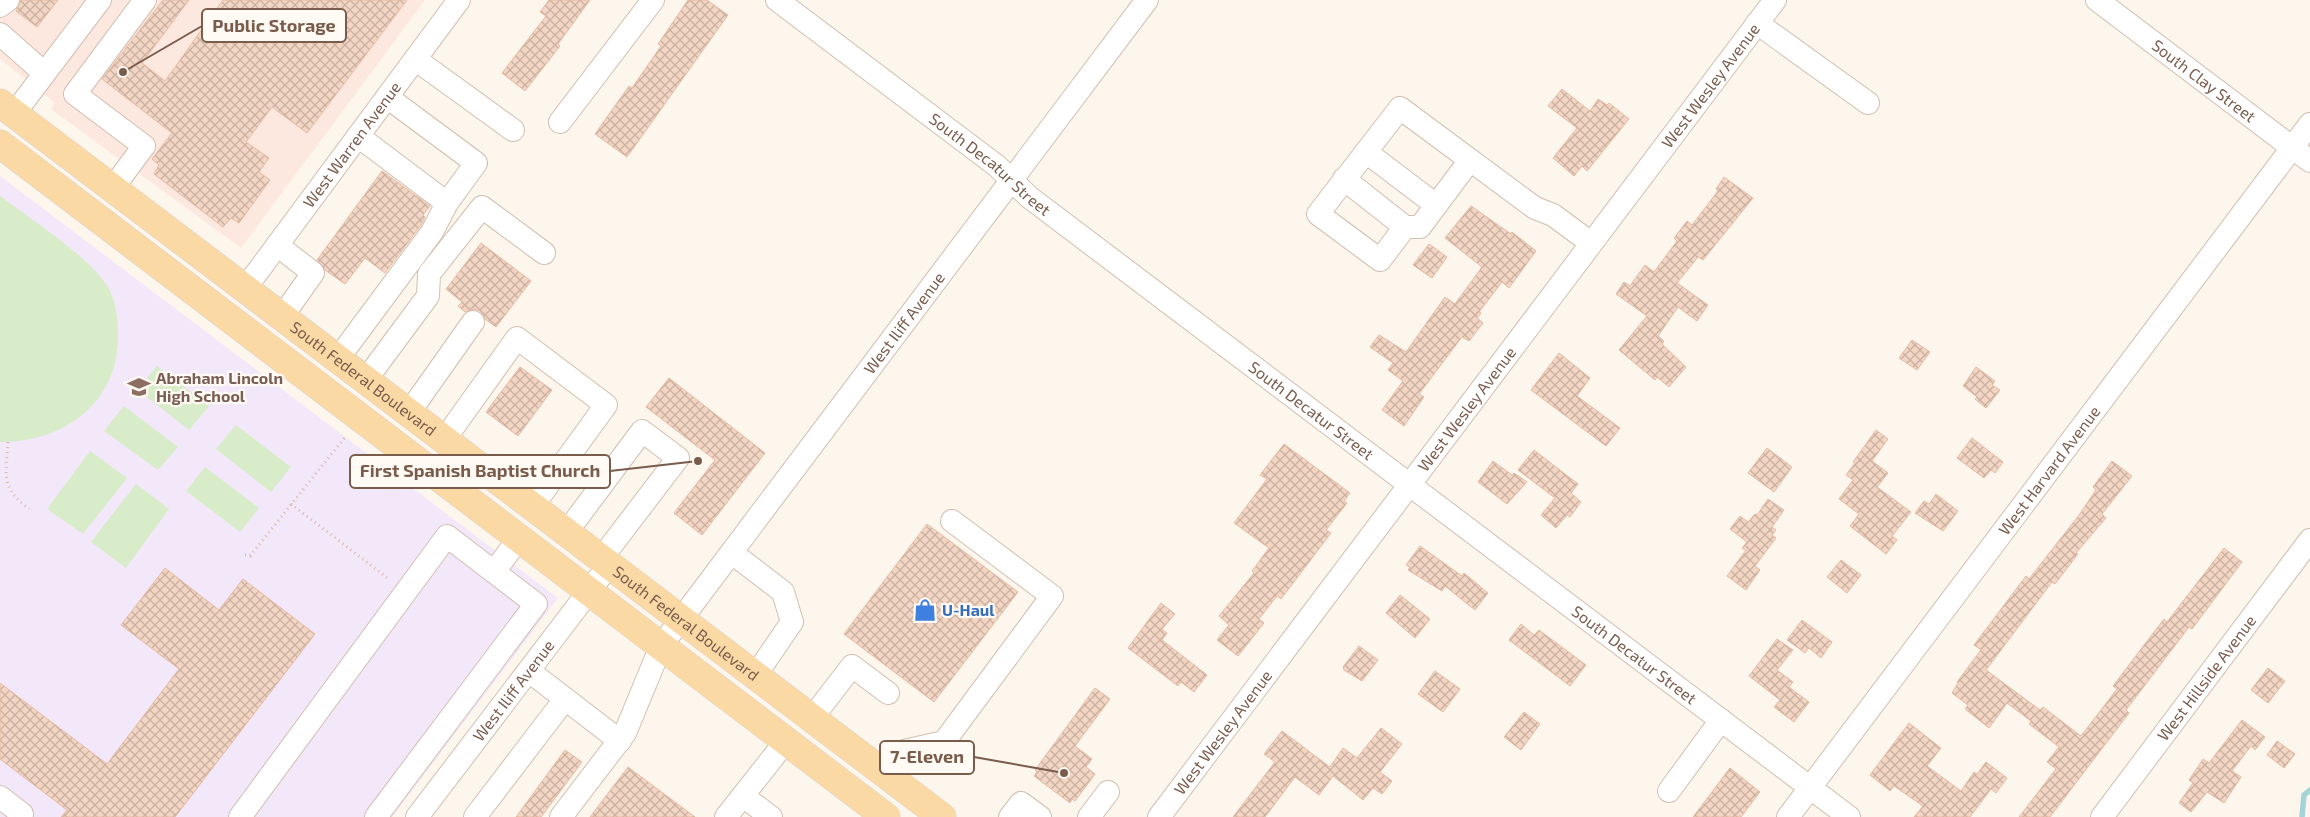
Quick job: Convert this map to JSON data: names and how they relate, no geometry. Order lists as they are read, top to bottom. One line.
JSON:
{"streets":{"main road":["South Federal Boulevard"],"street":["South Clay Street","West Wesley Avenue","West Warren Avenue","South Decatur Street","West Iliff Avenue","West Harvard Avenue","West Hillside Avenue"]},"crossings":[["South Clay Street","West Harvard Avenue"],["West Wesley Avenue","South Decatur Street"],["West Warren Avenue","South Federal Boulevard"],["South Decatur Street","West Iliff Avenue"],["South Decatur Street","West Harvard Avenue"],["West Iliff Avenue","South Federal Boulevard"]],"places":{"other":["Public Storage","First Spanish Baptist Church","7-Eleven"],"school or university":["Abraham Lincoln High School"],"shop":["U-Haul"]}}
